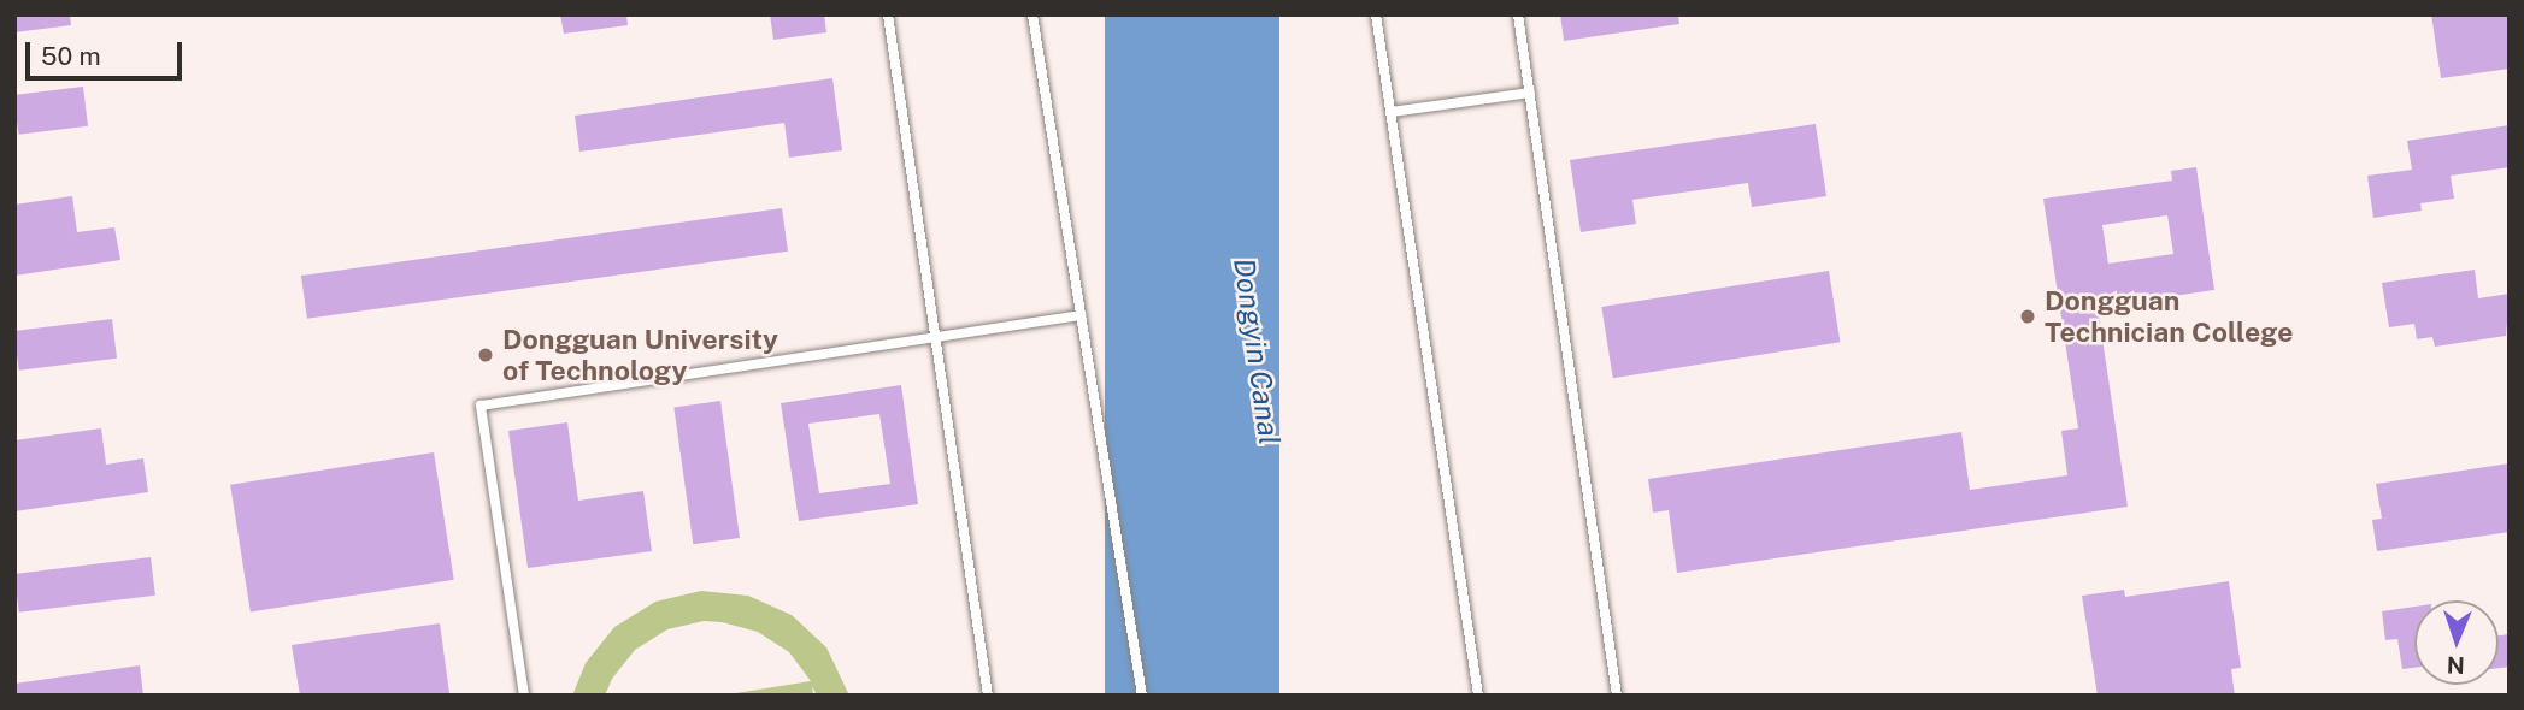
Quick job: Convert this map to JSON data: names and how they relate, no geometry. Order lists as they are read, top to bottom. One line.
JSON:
{"water":["Dongyin Canal"],"places":["Dongguan Technician College","Dongguan University of Technology"],"scale_bar":"50 m","north":"bottom"}
